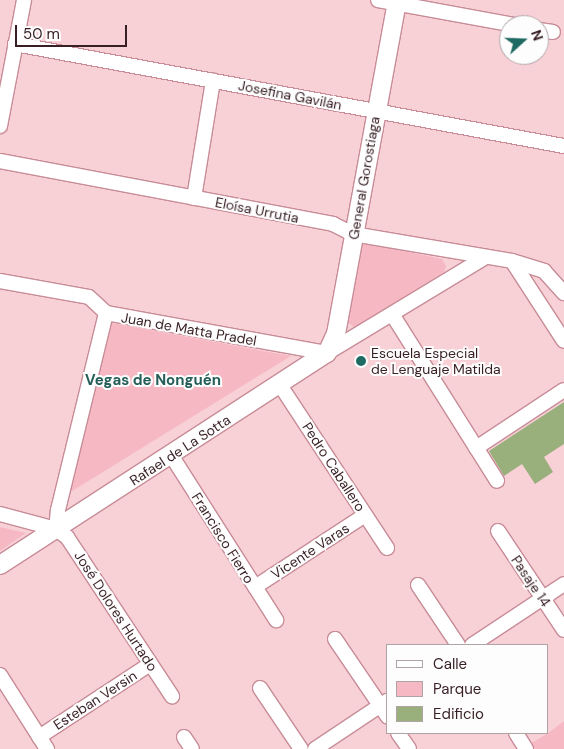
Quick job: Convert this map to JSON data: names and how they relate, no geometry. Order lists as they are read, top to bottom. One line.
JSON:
{"streets":{"street":["Josefina Gavilán","General Gorostiaga","Eloísa Urrutia","Juan de Matta Pradel","Rafael de La Sotta","Pedro Caballero","Francisco Fierro","Vicente Varas","Pasaje 14","José Dolores Hurtado","Esteban Versin"]},"crossings":[["Josefina Gavilán","General Gorostiaga"],["General Gorostiaga","Eloísa Urrutia"],["General Gorostiaga","Juan de Matta Pradel"],["General Gorostiaga","Rafael de La Sotta"],["Eloísa Urrutia","Rafael de La Sotta"],["Juan de Matta Pradel","Rafael de La Sotta"],["Rafael de La Sotta","Pedro Caballero"],["Rafael de La Sotta","Francisco Fierro"],["Rafael de La Sotta","José Dolores Hurtado"],["Pedro Caballero","Vicente Varas"],["Francisco Fierro","Vicente Varas"],["José Dolores Hurtado","Esteban Versin"]],"districts":["Vegas de Nonguén"],"places":["Escuela Especial de Lenguaje Matilda"],"legend":["Calle","Parque","Edificio"],"scale_bar":"50 m","north":"right"}
